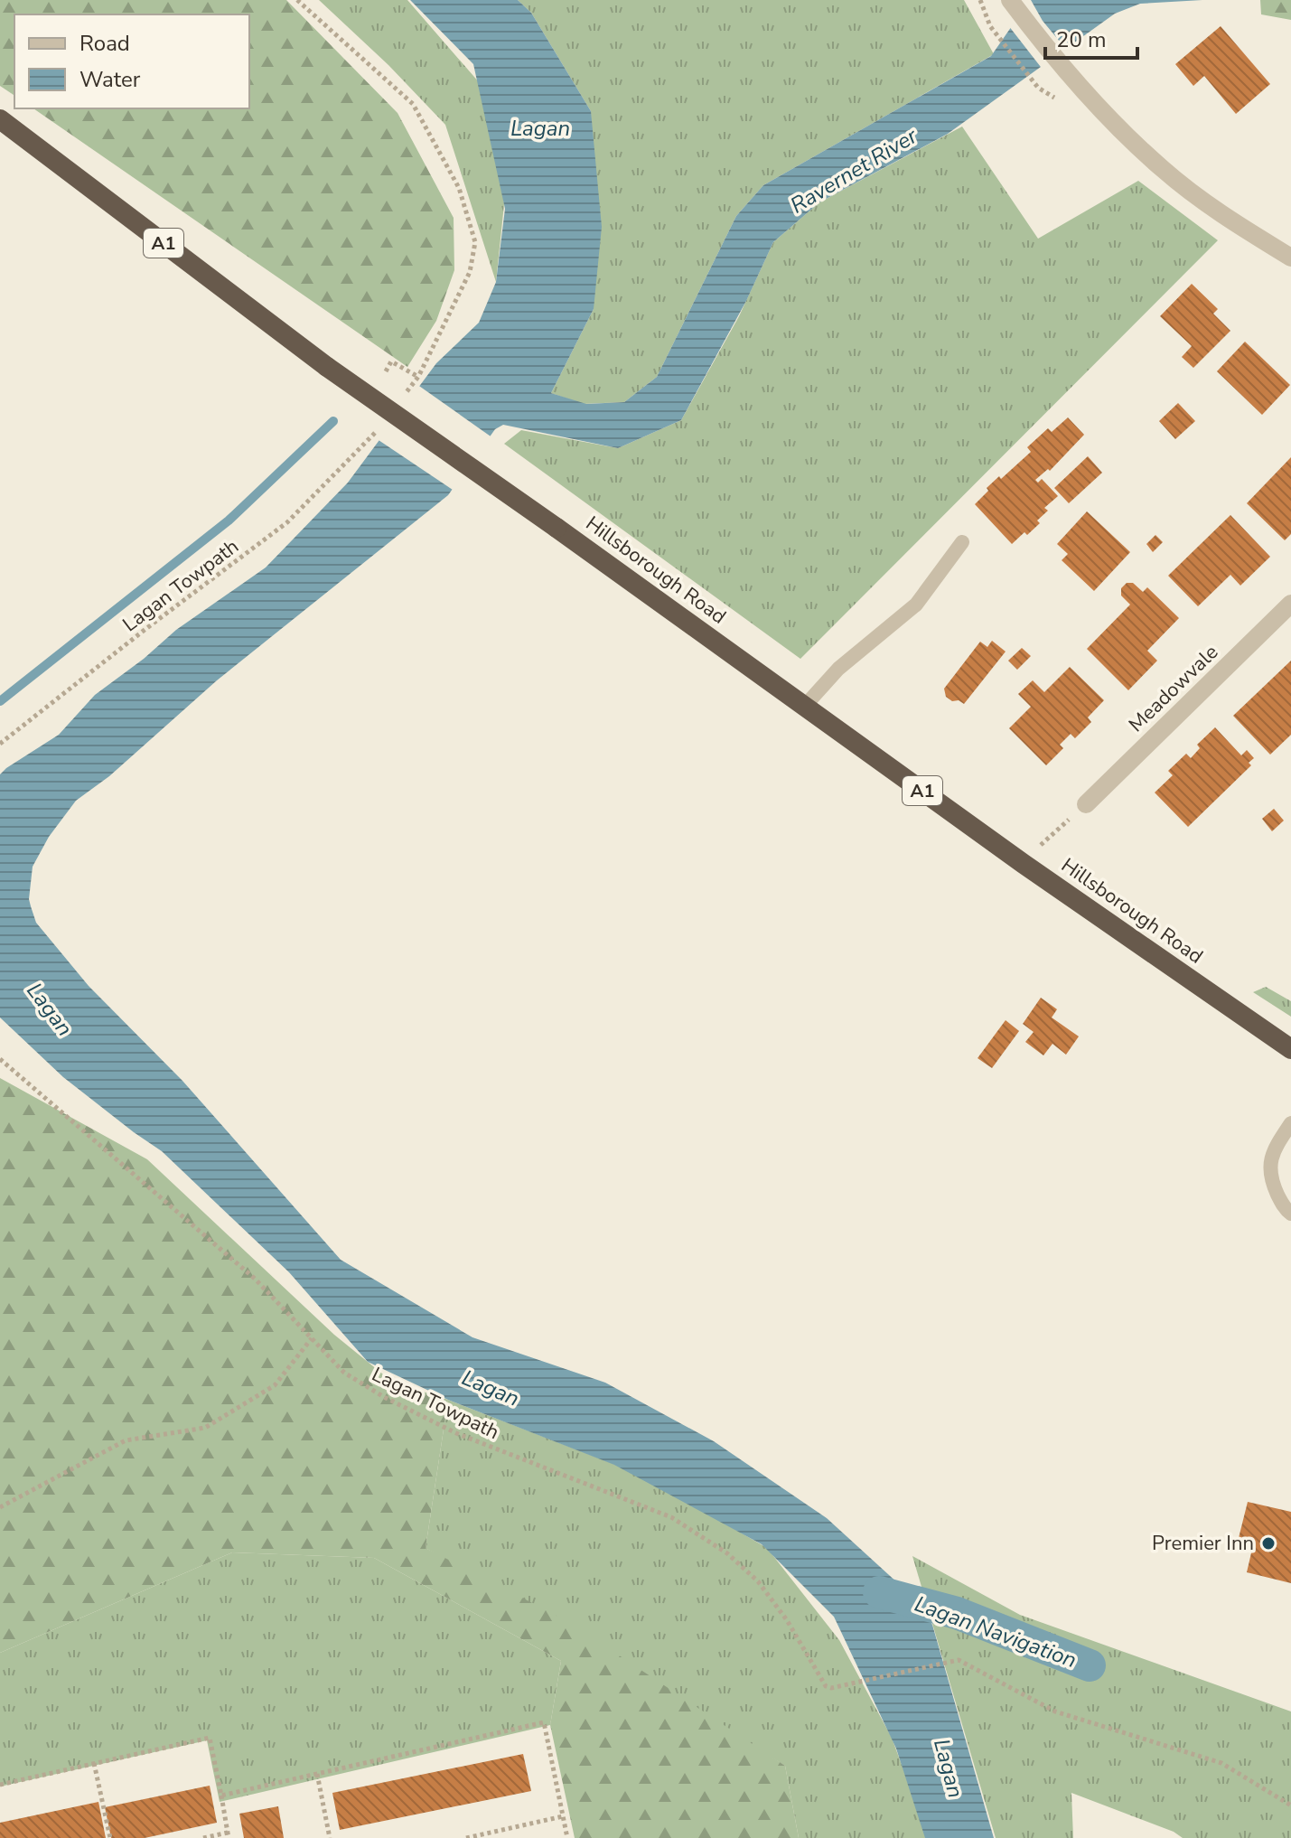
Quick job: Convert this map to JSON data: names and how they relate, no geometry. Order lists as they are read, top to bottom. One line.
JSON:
{"streets":{"highway":["A1","Hillsborough Road"],"street":["Meadowvale"],"path":["Lagan Towpath"]},"water":["Lagan","Ravernet River","Lagan Navigation"],"places":["Premier Inn"],"legend":["Road","Water"],"scale_bar":"20 m"}
